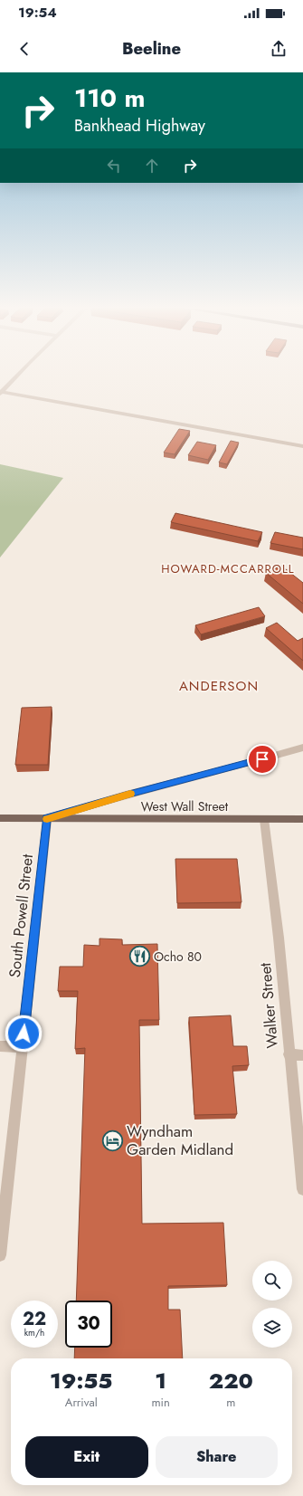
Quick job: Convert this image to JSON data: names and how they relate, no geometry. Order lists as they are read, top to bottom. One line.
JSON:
{"streets":{"main road":["West Wall Street"],"street":["South Powell Street","Walker Street"]},"crossings":[["West Wall Street","South Powell Street"],["West Wall Street","Walker Street"]],"districts":["HOWARD-MCCARROLL","ANDERSON"],"places":{"restaurant":["Ocho 80"],"hotel":["Wyndham Garden Midland"]},"page":{"status":"19:54","header":"Beeline","turn":["110 m","Bankhead Highway"],"speed":"22 km/h","limit":"30","eta":["19:55","Arrival","1","min","220","m"],"buttons":["Exit","Share"]}}
